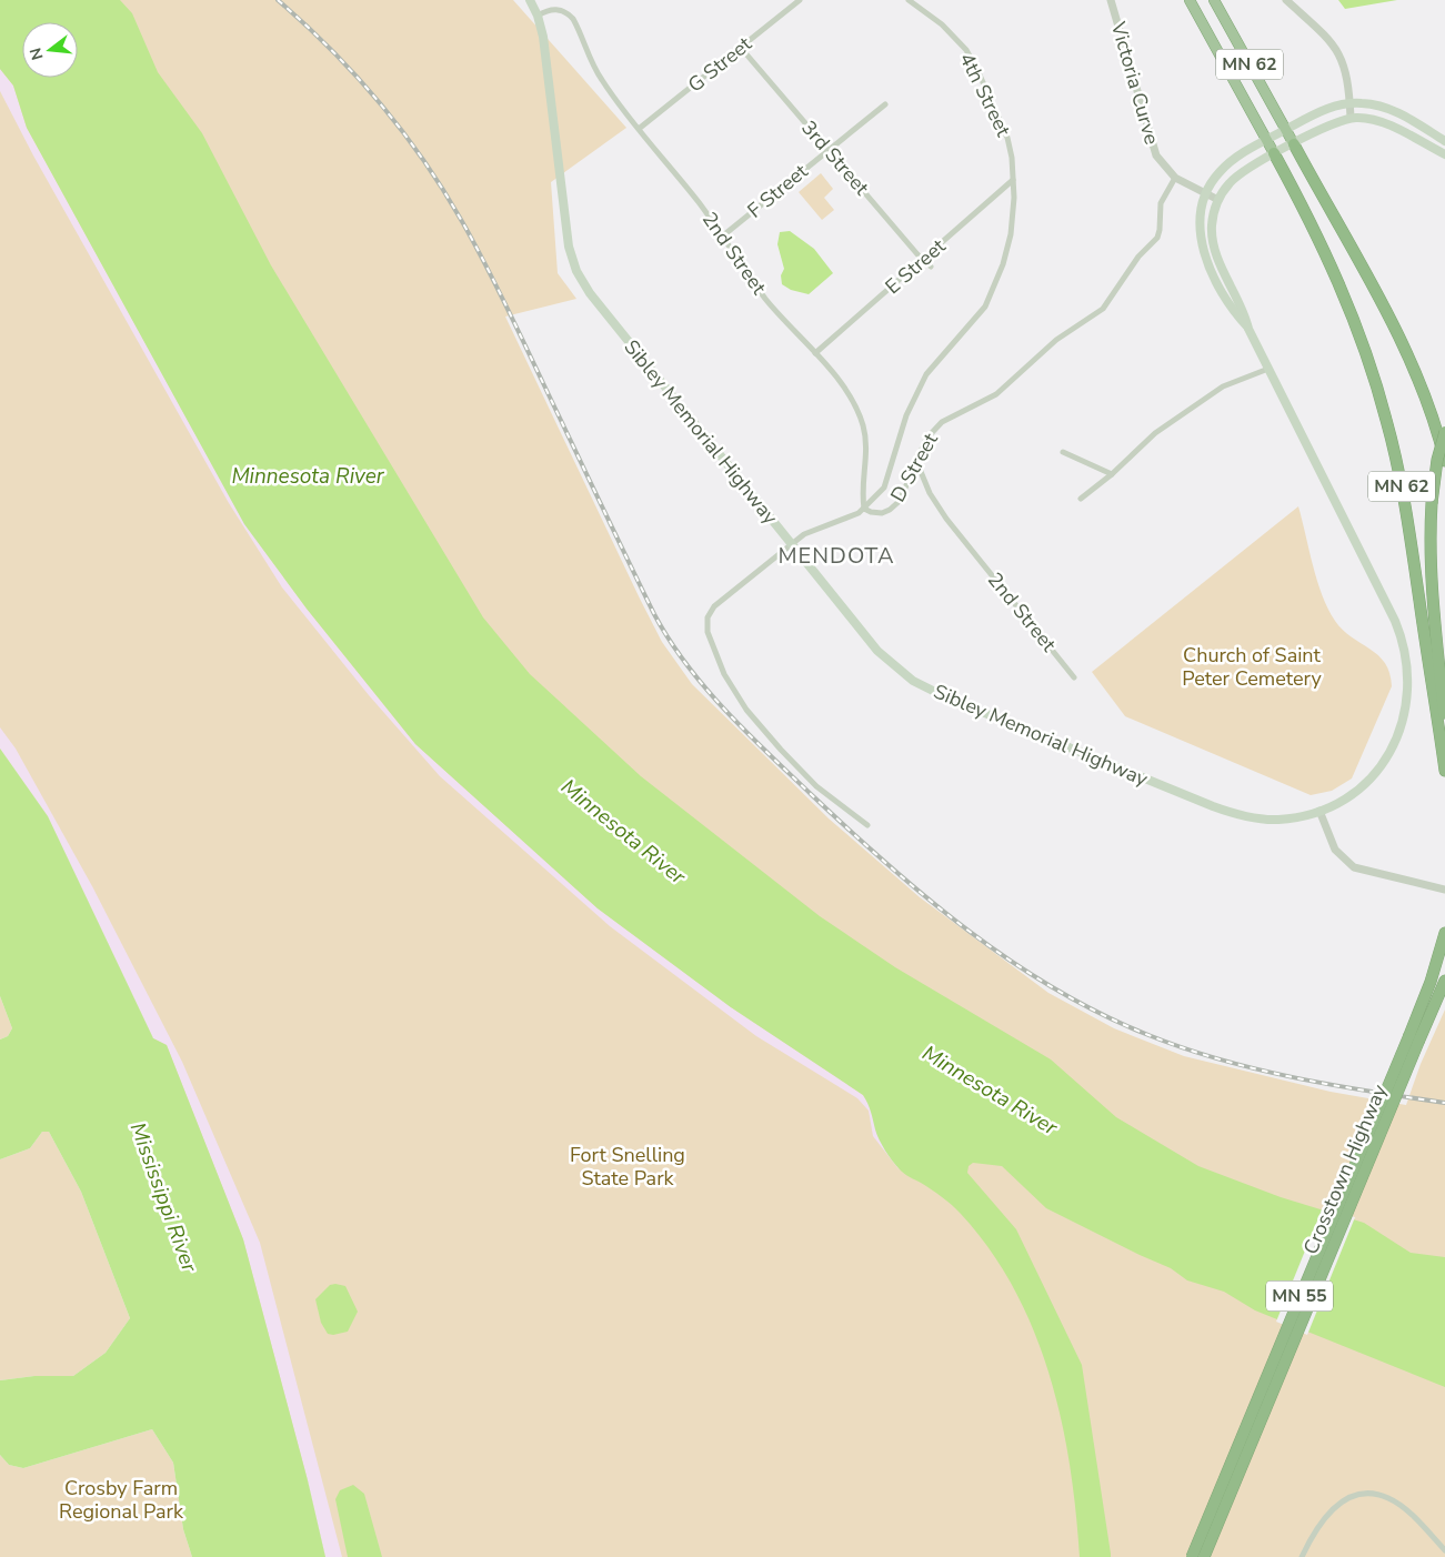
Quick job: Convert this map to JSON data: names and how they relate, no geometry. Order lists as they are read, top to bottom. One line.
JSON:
{"streets":{"highway":["MN 62","Crosstown Highway","MN 55"],"main road":["Sibley Memorial Highway"],"street":["G Street","Victoria Curve","4th Street","3rd Street","F Street","2nd Street","E Street","D Street"]},"crossings":[["G Street","3rd Street"],["G Street","2nd Street"],["Victoria Curve","D Street"],["4th Street","2nd Street"],["4th Street","E Street"],["4th Street","D Street"],["3rd Street","F Street"],["3rd Street","E Street"],["F Street","2nd Street"],["2nd Street","E Street"],["2nd Street","Sibley Memorial Highway"],["2nd Street","D Street"],["Sibley Memorial Highway","D Street"],["Crosstown Highway","MN 55"]],"districts":["MENDOTA"],"water":["Minnesota River","Mississippi River"],"parks":["Church of Saint Peter Cemetery","Fort Snelling State Park","Crosby Farm Regional Park"],"north":"left"}
